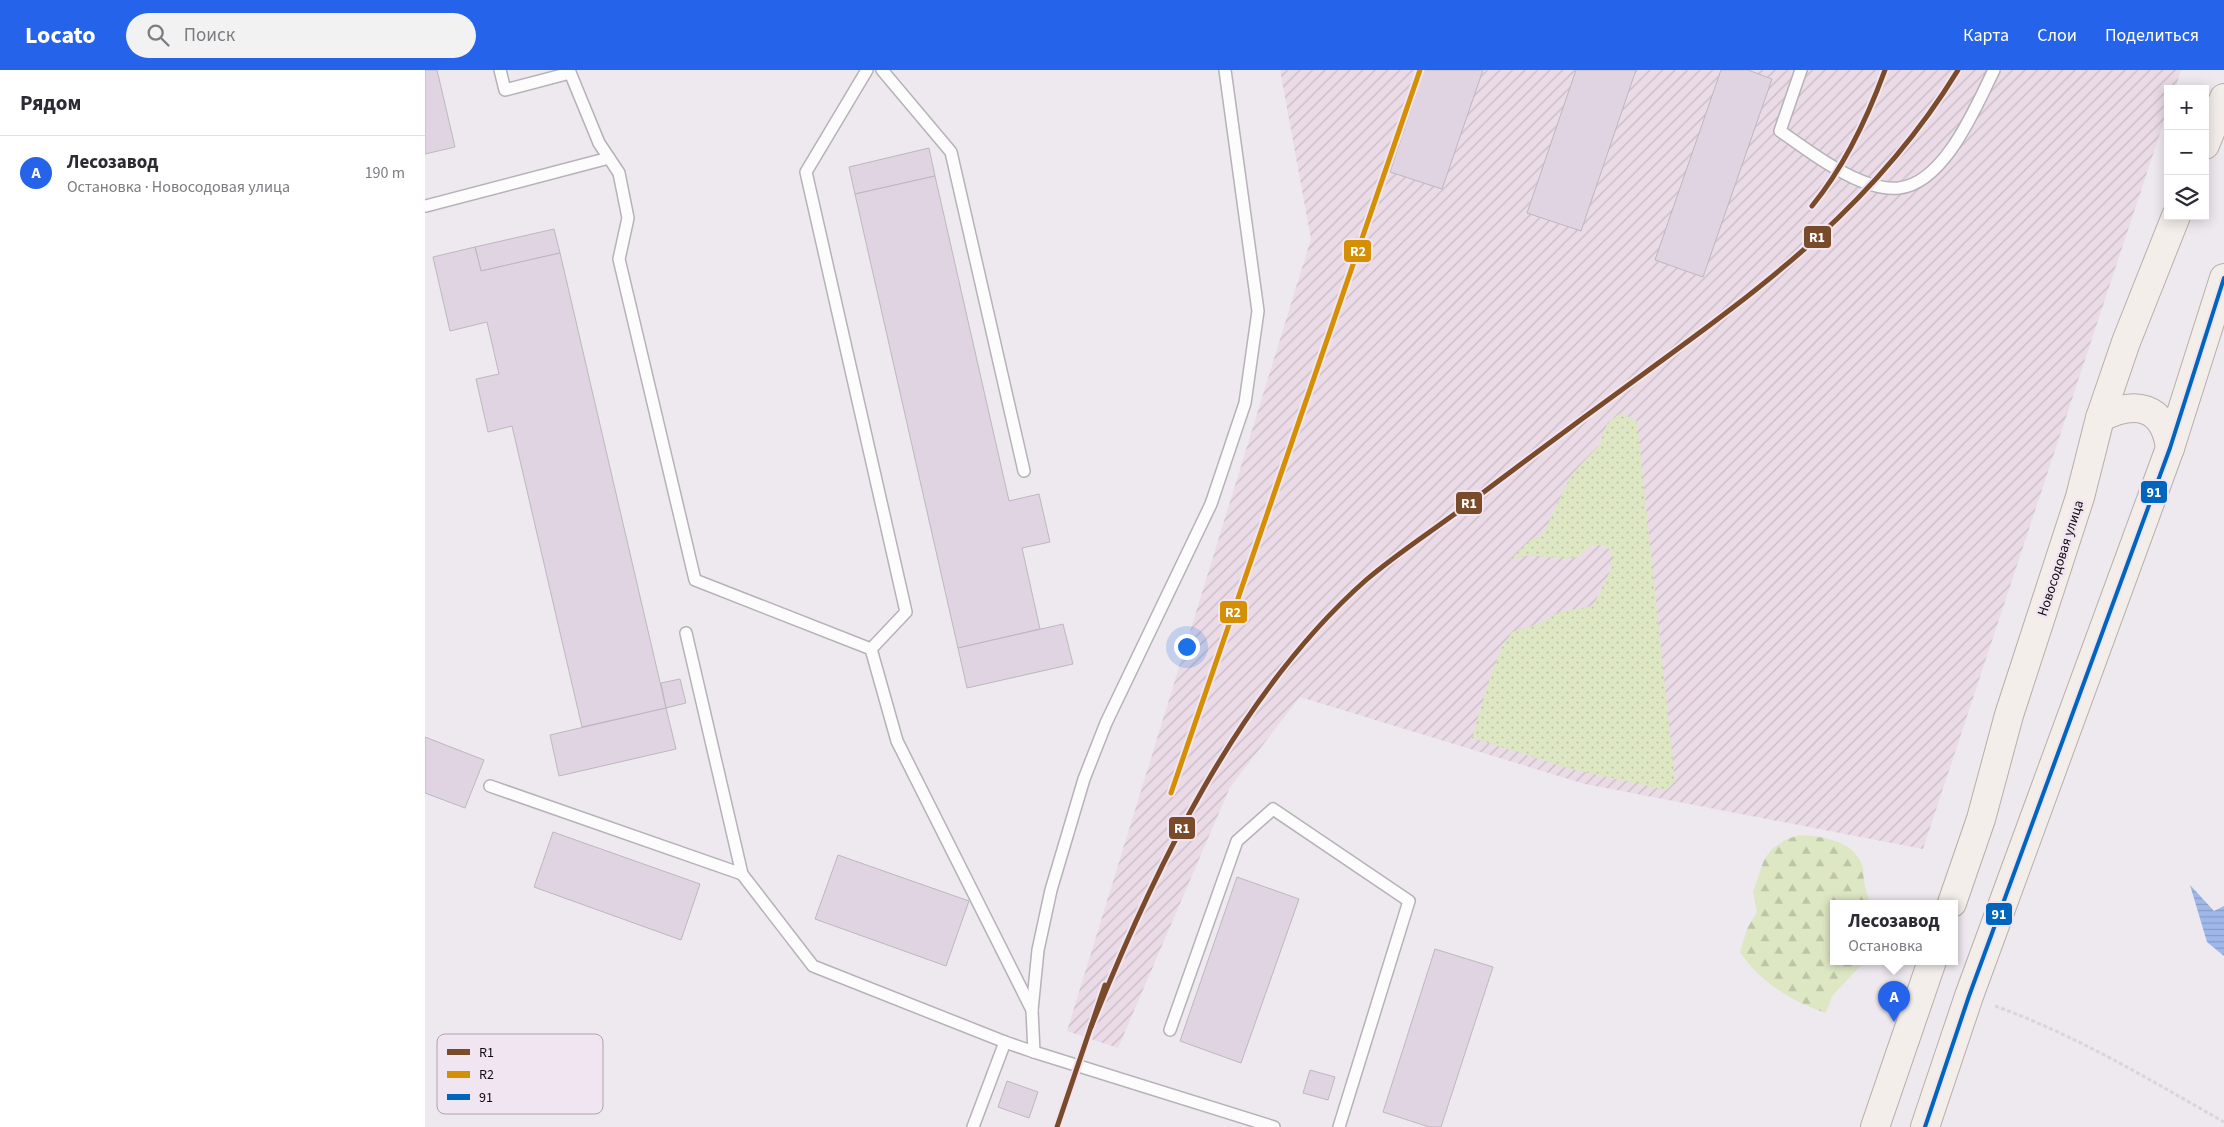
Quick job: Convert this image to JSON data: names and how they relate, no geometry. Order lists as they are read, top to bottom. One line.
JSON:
{"streets":{"main road":["Новосодовая улица"]},"lines":["transit line R1","transit line R2","transit line 91"],"legend":["R1","R2","91"],"page":{"header":"Locato","search":"Поиск","nav":["Карта","Слои","Поделиться"],"heading":"Рядом","map_buttons":["+","−"],"list":[{"mark":"A","name":"Лесозавод","note":"Остановка · Новосодовая улица","value":"190 m"}],"popup":["Лесозавод","Остановка"],"pins":"A"}}
